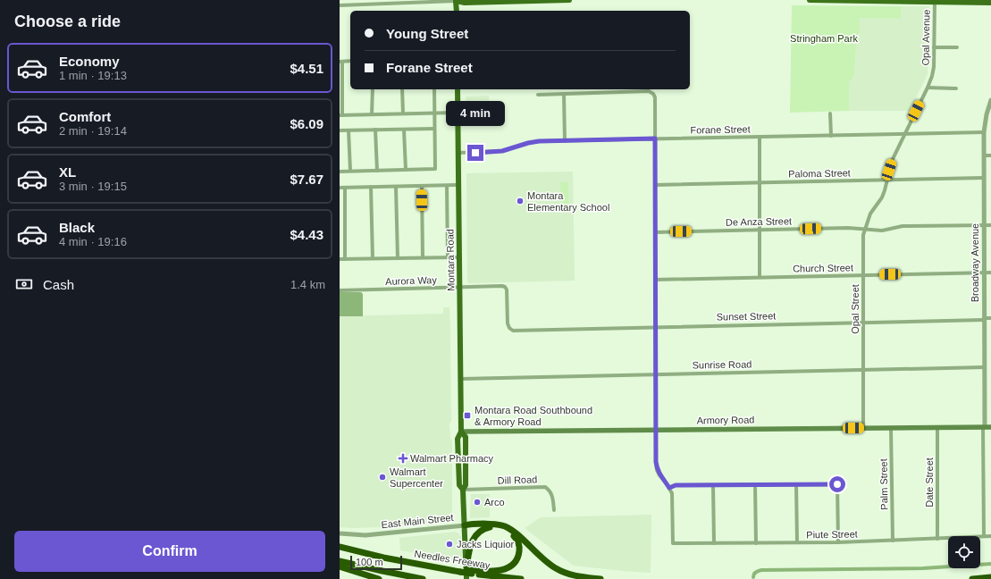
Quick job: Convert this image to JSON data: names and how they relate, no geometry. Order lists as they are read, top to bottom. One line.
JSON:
{"streets":{"highway":["Needles Freeway"],"main road":["Montara Road","Armory Road","East Main Street"],"street":["Opal Avenue","Forane Street","Paloma Street","De Anza Street","Broadway Avenue","Church Street","Aurora Way","Opal Street","Sunset Street","Sunrise Road","Dill Road","Date Street","Palm Street","Piute Street"]},"crossings":[["Opal Avenue","Forane Street"],["Opal Avenue","Opal Street"],["Forane Street","Montara Road"],["Forane Street","Broadway Avenue"],["Forane Street","Opal Street"],["Paloma Street","Broadway Avenue"],["Paloma Street","Opal Street"],["De Anza Street","Broadway Avenue"],["De Anza Street","Opal Street"],["Montara Road","Aurora Way"],["Montara Road","Sunrise Road"],["Montara Road","Armory Road"],["Montara Road","Dill Road"],["Montara Road","East Main Street"],["Broadway Avenue","Church Street"],["Broadway Avenue","Sunset Street"],["Broadway Avenue","Sunrise Road"],["Broadway Avenue","Armory Road"],["Broadway Avenue","Piute Street"],["Church Street","Opal Street"],["Aurora Way","Sunset Street"],["Opal Street","Sunset Street"],["Opal Street","Sunrise Road"],["Opal Street","Armory Road"],["Armory Road","Date Street"],["Armory Road","Palm Street"],["Date Street","Piute Street"],["Palm Street","Piute Street"],["East Main Street","Needles Freeway"]],"parks":["Stringham Park"],"places":{"other":["Montara Elementary School","Walmart Supercenter","Arco","Jacks Liquior"],"transit":["Montara Road Southbound & Armory Road"],"health":["Walmart Pharmacy"]},"scale_bar":"100 m","page":{"heading":"Choose a ride","banner":["Young Street","Forane Street"],"list":[{"name":"Economy","note":"1 min · 19:13","value":"$4.51"},{"name":"Comfort","note":"2 min · 19:14","value":"$6.09"},{"name":"XL","note":"3 min · 19:15","value":"$7.67"},{"name":"Black","note":"4 min · 19:16","value":"$4.43"}],"bubble":"4 min","pay":["Cash","1.4 km"],"buttons":"Confirm","scale":"100 m"}}
